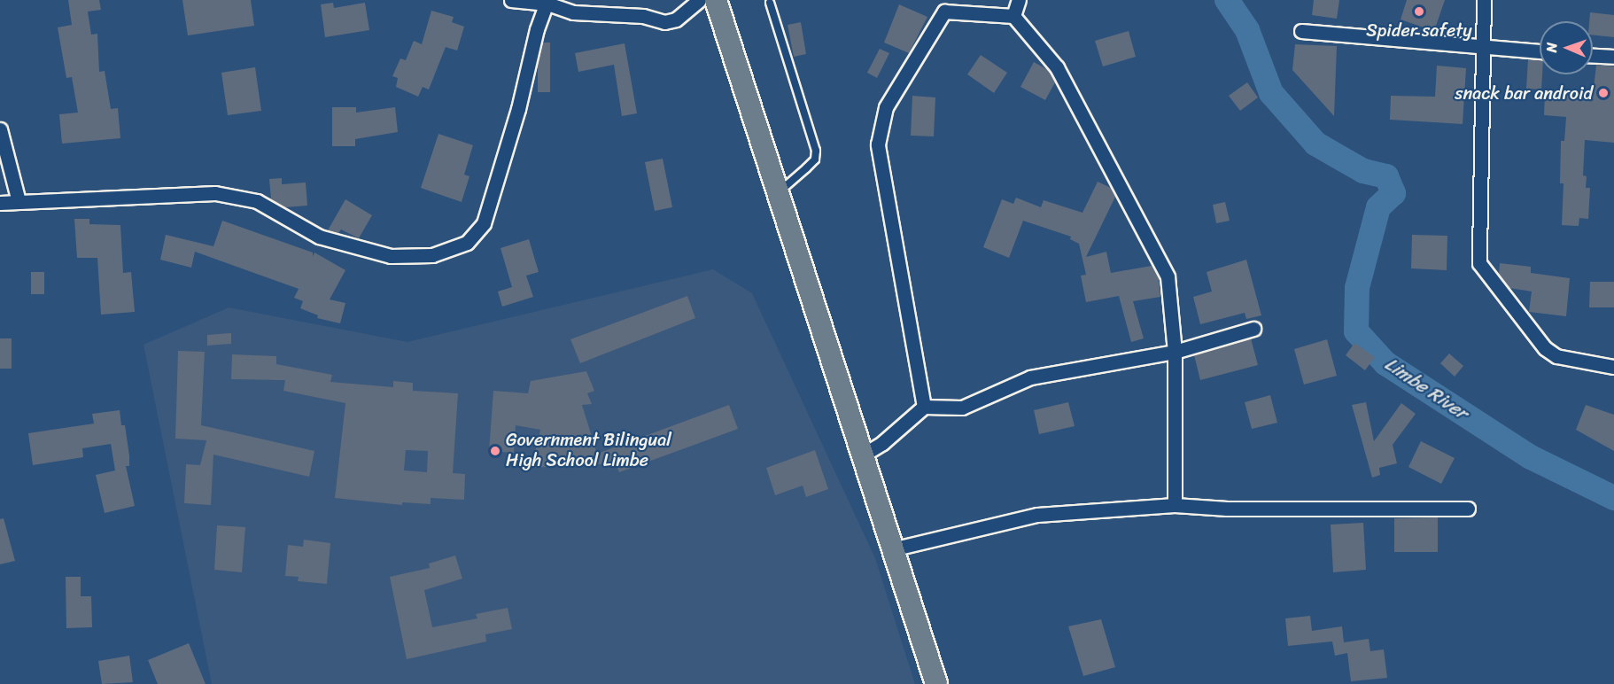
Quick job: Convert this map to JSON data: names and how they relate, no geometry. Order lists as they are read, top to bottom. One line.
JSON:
{"water":["Limbe River"],"places":["Spider safety","snack bar android","Government Bilingual High School Limbe"],"north":"left"}
